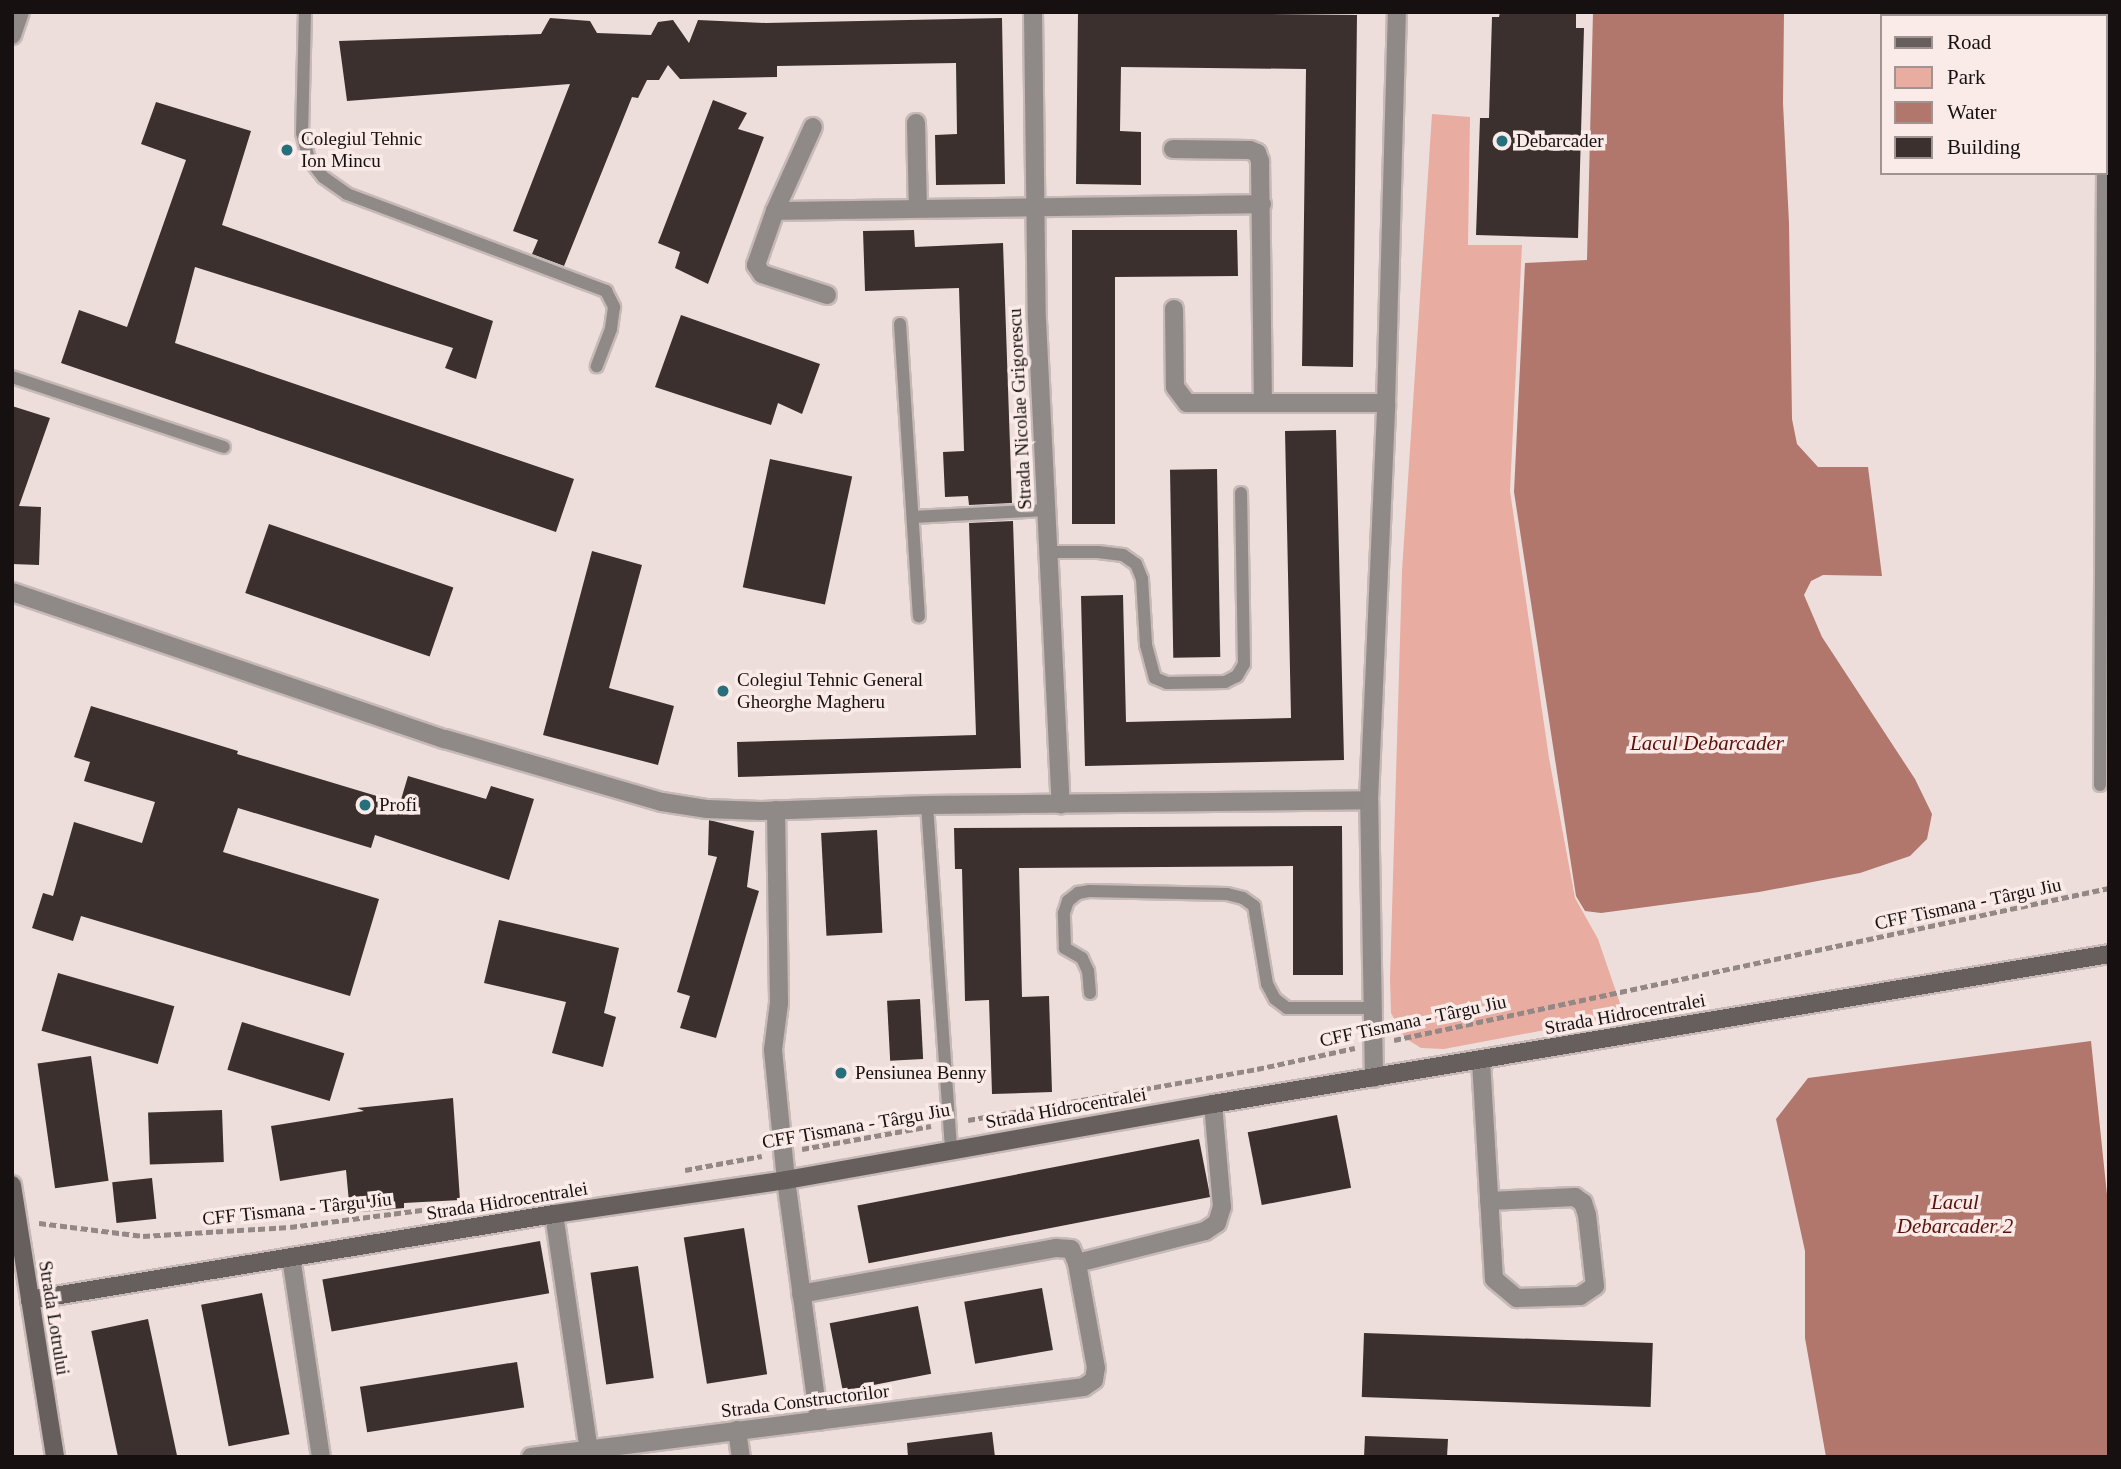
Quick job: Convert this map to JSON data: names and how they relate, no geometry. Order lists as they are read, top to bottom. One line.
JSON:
{"streets":{"street":["Strada Nicolae Grigorescu","Strada Hidrocentralei","Strada Lotrului","Strada Constructorilor"],"path":["CFF Tismana - Târgu Jiu"]},"crossings":[["CFF Tismana - Târgu Jiu","Strada Lotrului"],["Strada Hidrocentralei","Strada Lotrului"]],"water":["Lacul Debarcader","Lacul Debarcader 2"],"places":["Debarcader","Colegiul Tehnic Ion Mincu","Colegiul Tehnic General Gheorghe Magheru","Profi","Pensiunea Benny"],"legend":["Road","Park","Water","Building"]}
